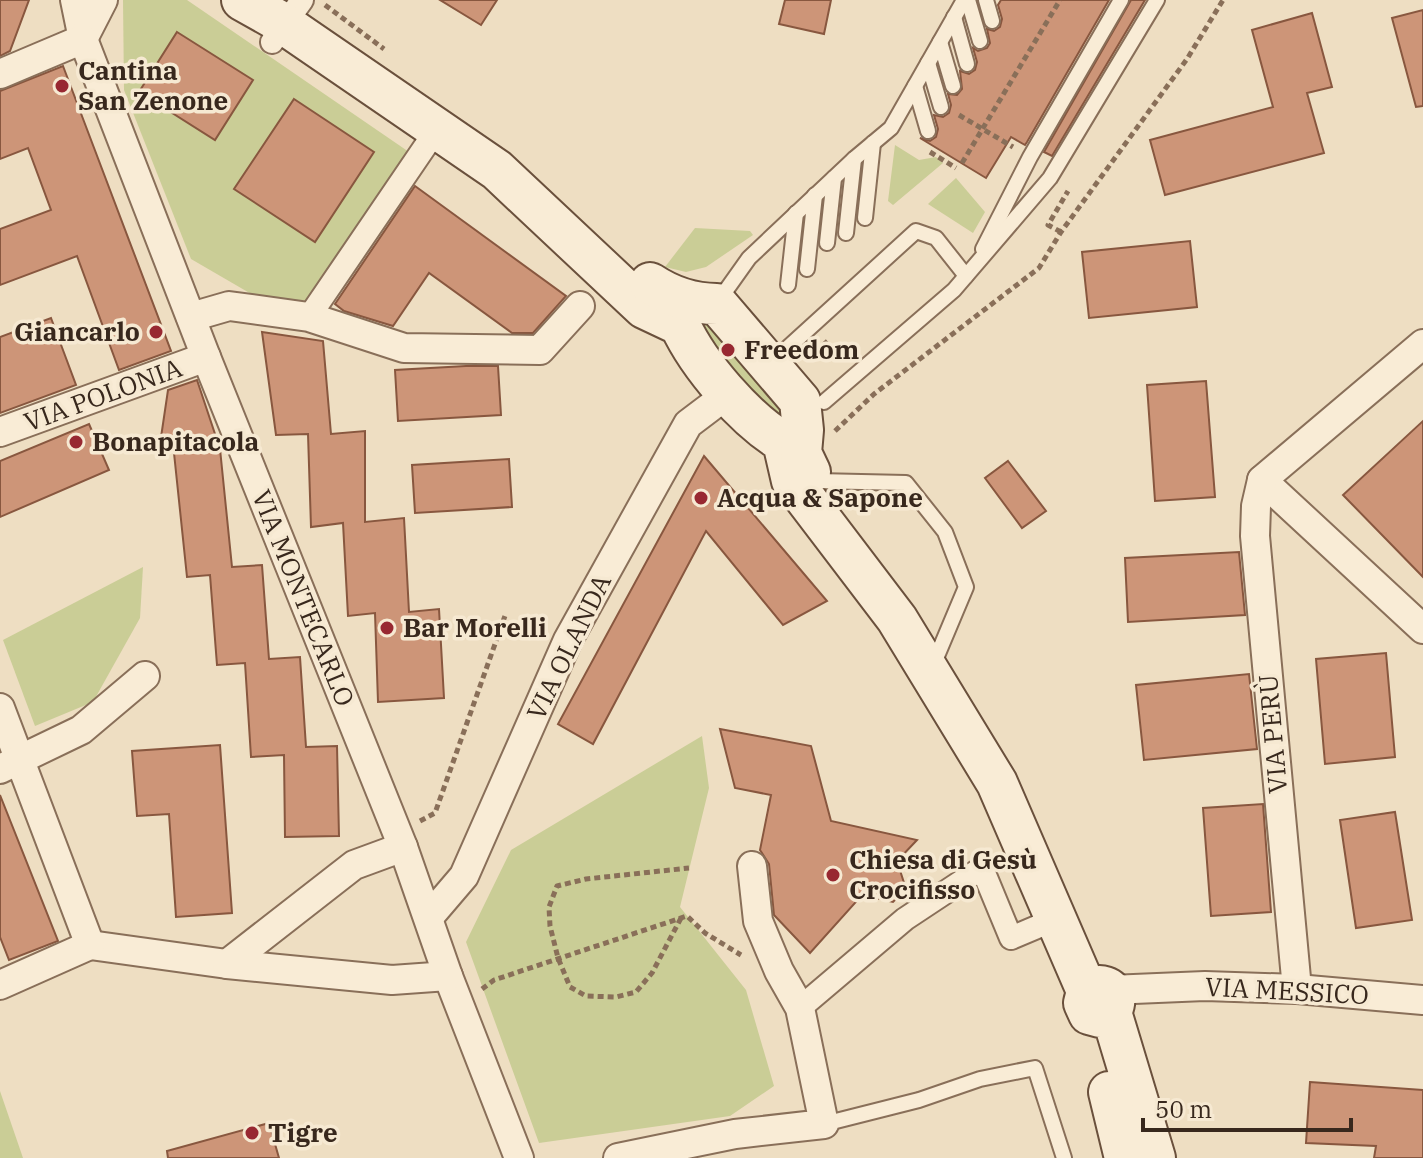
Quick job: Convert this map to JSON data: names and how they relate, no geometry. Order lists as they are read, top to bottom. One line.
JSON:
{"streets":{"street":["VIA POLONIA","VIA MONTECARLO","VIA OLANDA","VIA PERÙ","VIA MESSICO"]},"crossings":[["VIA POLONIA","VIA MONTECARLO"],["VIA MONTECARLO","VIA OLANDA"],["VIA PERÙ","VIA MESSICO"]],"places":["Cantina San Zenone","Giancarlo","Freedom","Bonapitacola","Acqua & Sapone","Bar Morelli","Chiesa di Gesù Crocifisso","Tigre"],"scale_bar":"50 m"}
